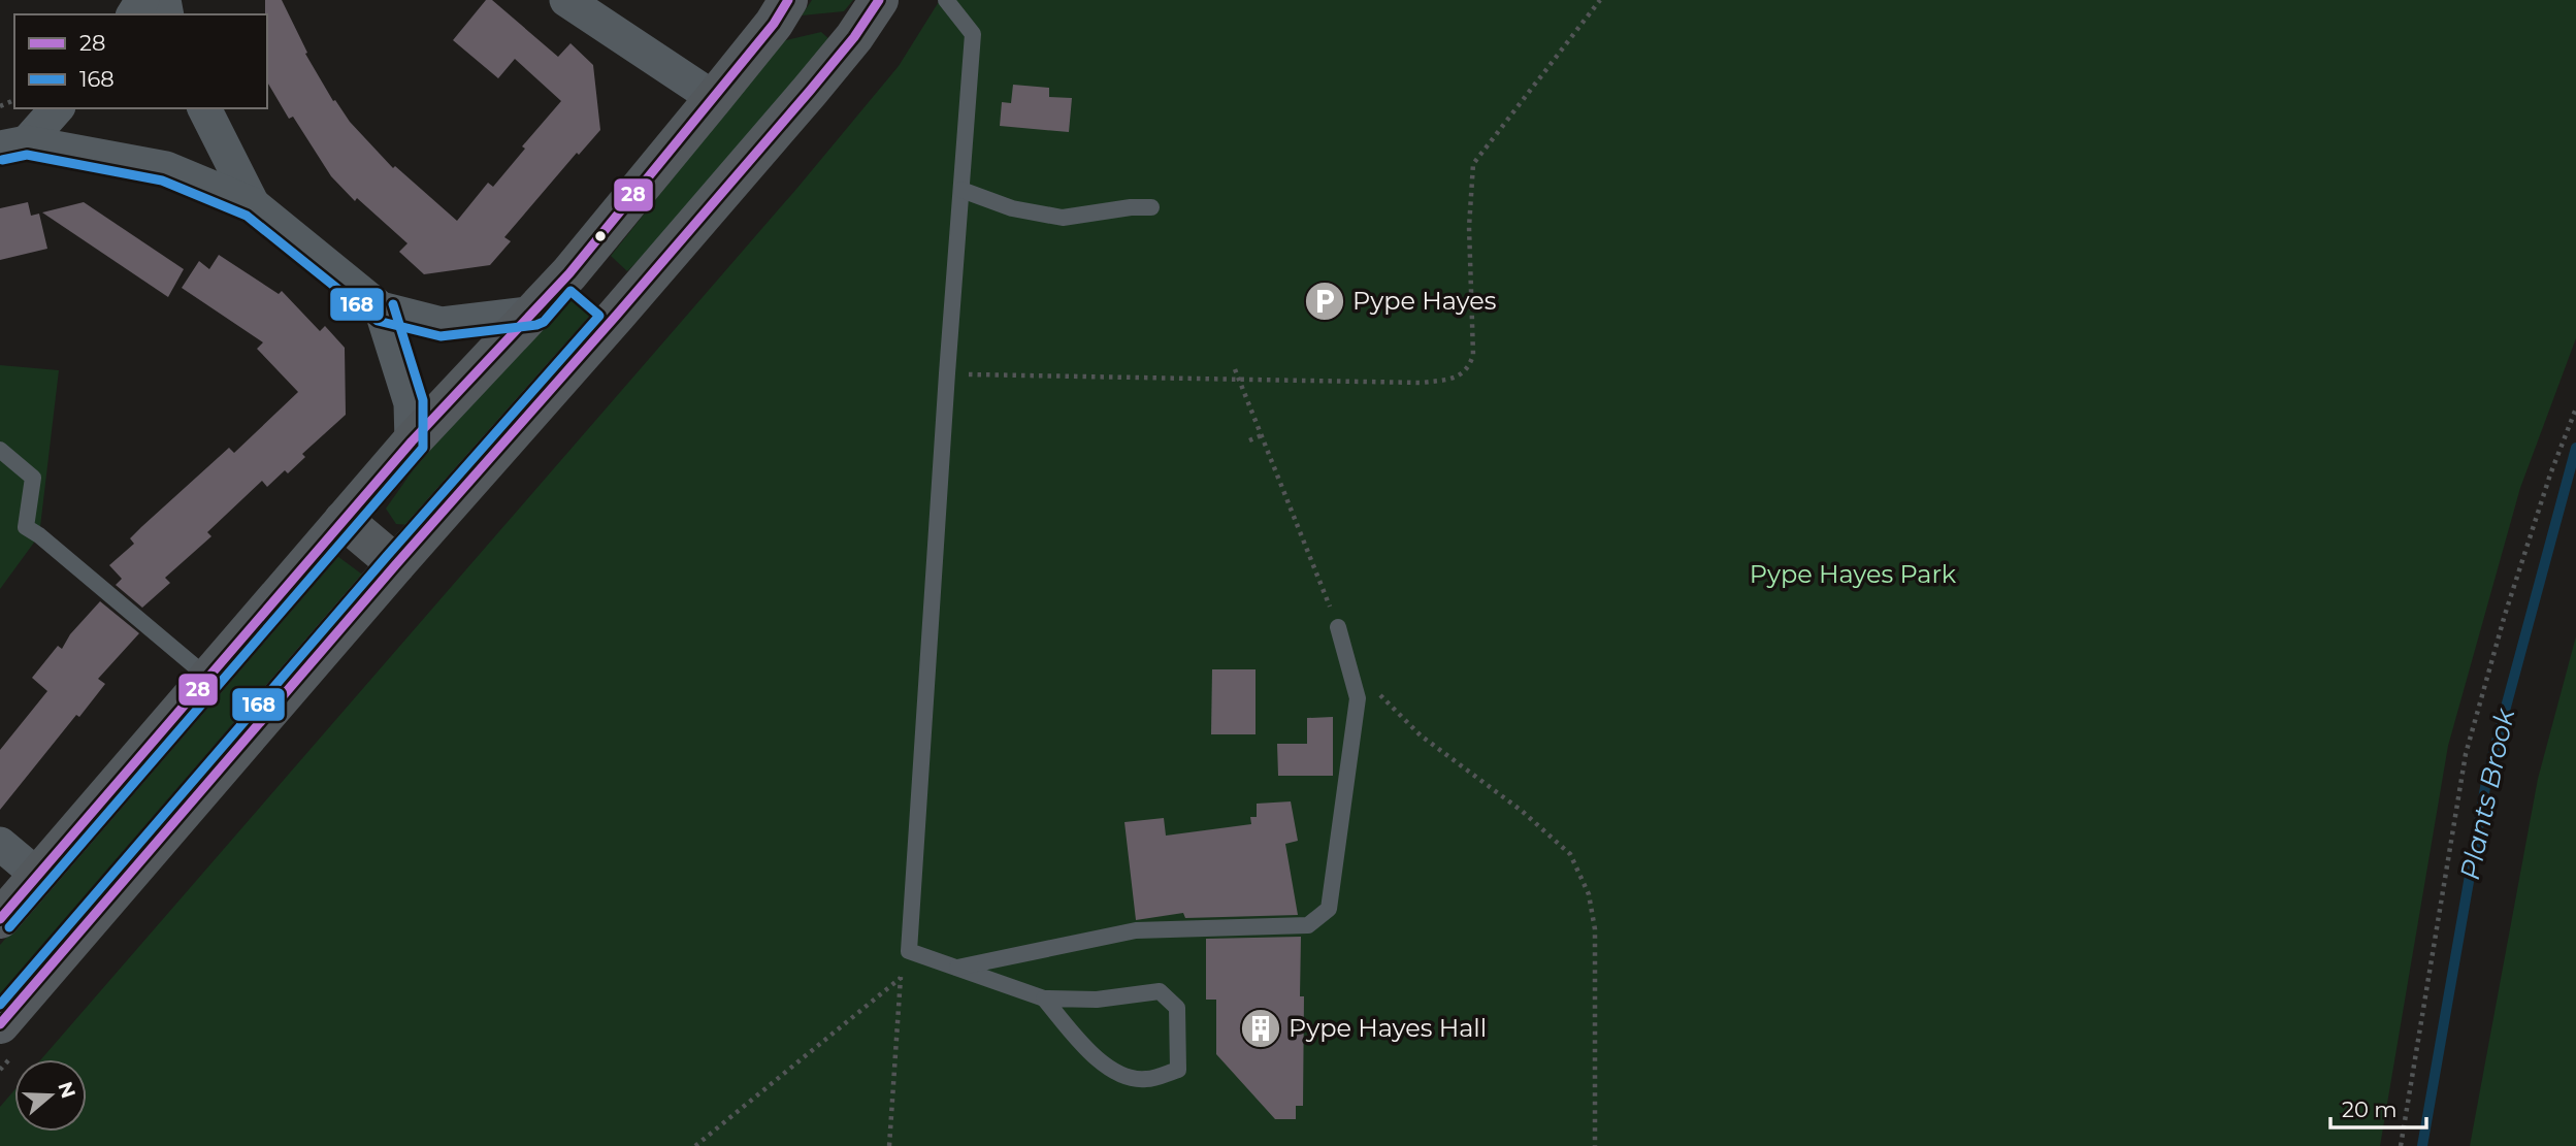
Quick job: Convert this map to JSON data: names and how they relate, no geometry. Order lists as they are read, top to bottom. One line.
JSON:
{"water":["Plants Brook"],"parks":["Pype Hayes Park"],"places":{"parking":["Pype Hayes"],"building":["Pype Hayes Hall"]},"lines":["transit line 28","transit line 168"],"legend":["28","168"],"scale_bar":"20 m","north":"right"}
